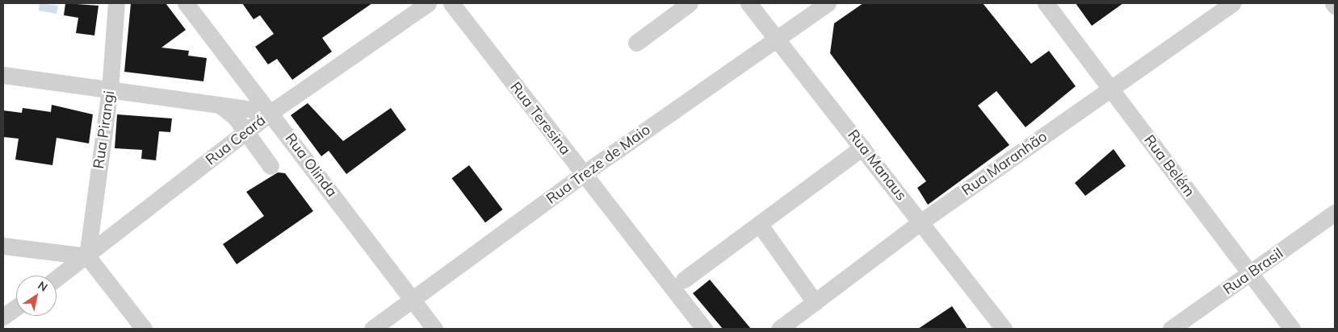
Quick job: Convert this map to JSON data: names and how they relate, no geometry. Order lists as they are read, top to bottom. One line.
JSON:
{"streets":{"street":["Rua Teresina","Rua Pirangi","Rua Ceará","Rua Maranhão","Rua Treze de Maio","Rua Olinda","Rua Manaus","Rua Belém","Rua Brasil"]},"crossings":[["Rua Teresina","Rua Treze de Maio"],["Rua Pirangi","Rua Ceará"],["Rua Ceará","Rua Olinda"],["Rua Maranhão","Rua Manaus"],["Rua Maranhão","Rua Belém"],["Rua Treze de Maio","Rua Olinda"],["Rua Treze de Maio","Rua Manaus"],["Rua Belém","Rua Brasil"]],"north":"top right"}
